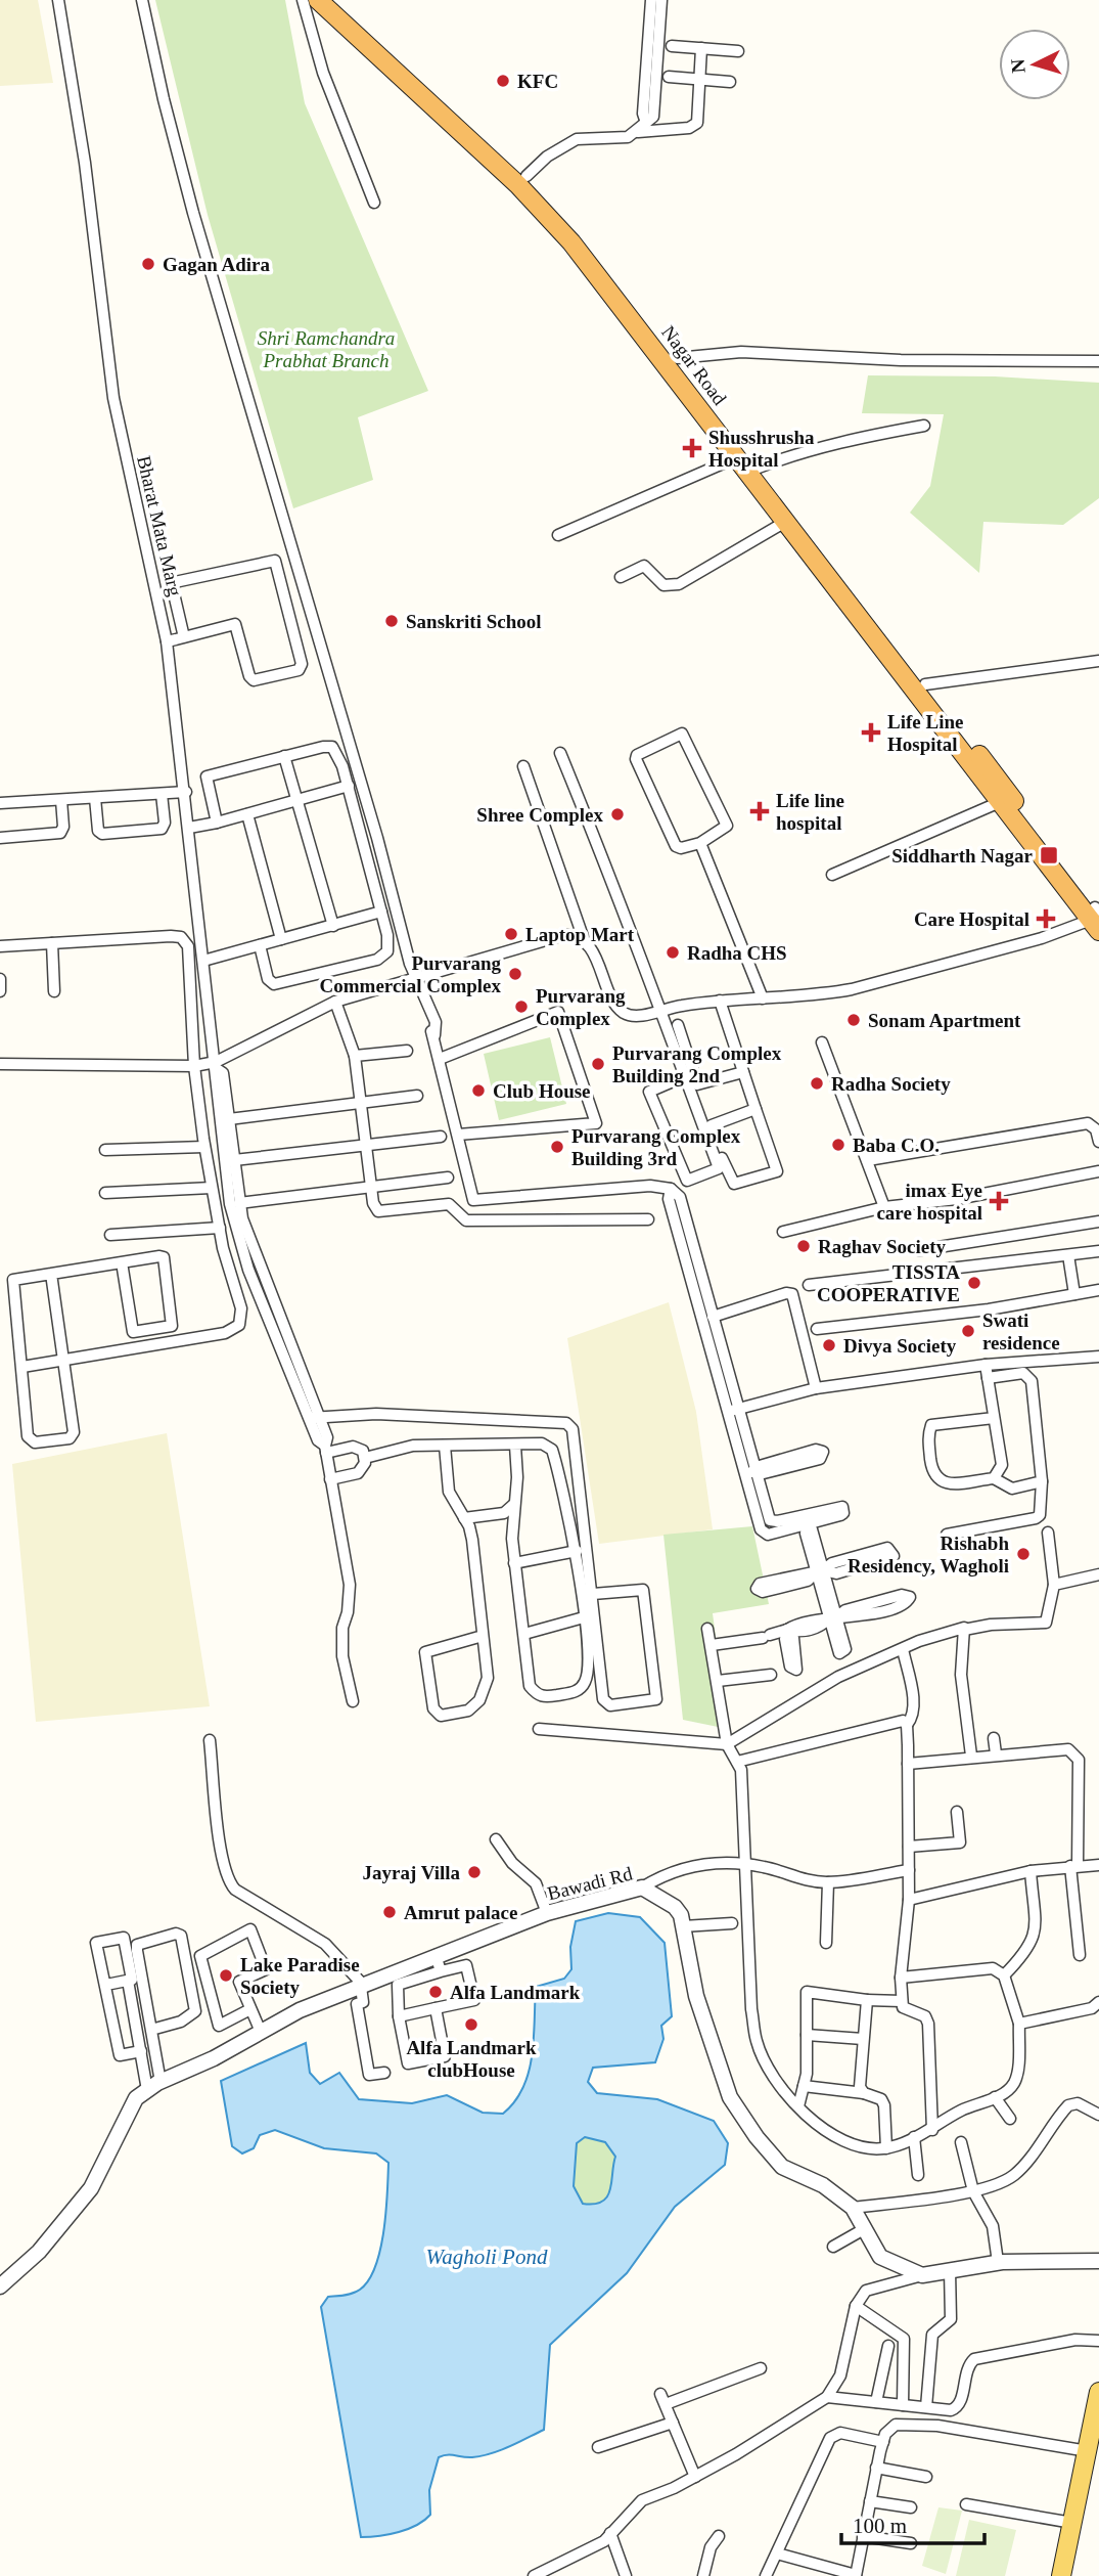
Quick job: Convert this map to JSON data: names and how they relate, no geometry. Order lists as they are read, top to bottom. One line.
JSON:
{"streets":{"highway":["Nagar Road"],"street":["Bharat Mata Marg","Bawadi Rd"]},"water":["Wagholi Pond"],"parks":["Shri Ramchandra Prabhat Branch"],"places":{"other":["KFC","Gagan Adira","Sanskriti School","Shree Complex","Laptop Mart","Radha CHS","Purvarang Commercial Complex","Purvarang Complex","Sonam Apartment","Purvarang Complex Building 2nd","Radha Society","Club House","Baba C.O.","Purvarang Complex Building 3rd","Raghav Society","TISSTA COOPERATIVE","Swati residence","Divya Society","Rishabh Residency, Wagholi","Jayraj Villa","Amrut palace","Lake Paradise Society","Alfa Landmark","Alfa Landmark clubHouse"],"health":["Shusshrusha Hospital","Life Line Hospital","Life line hospital","Care Hospital","imax Eye care hospital"],"transit":["Siddharth Nagar"]},"scale_bar":"100 m","north":"left"}
